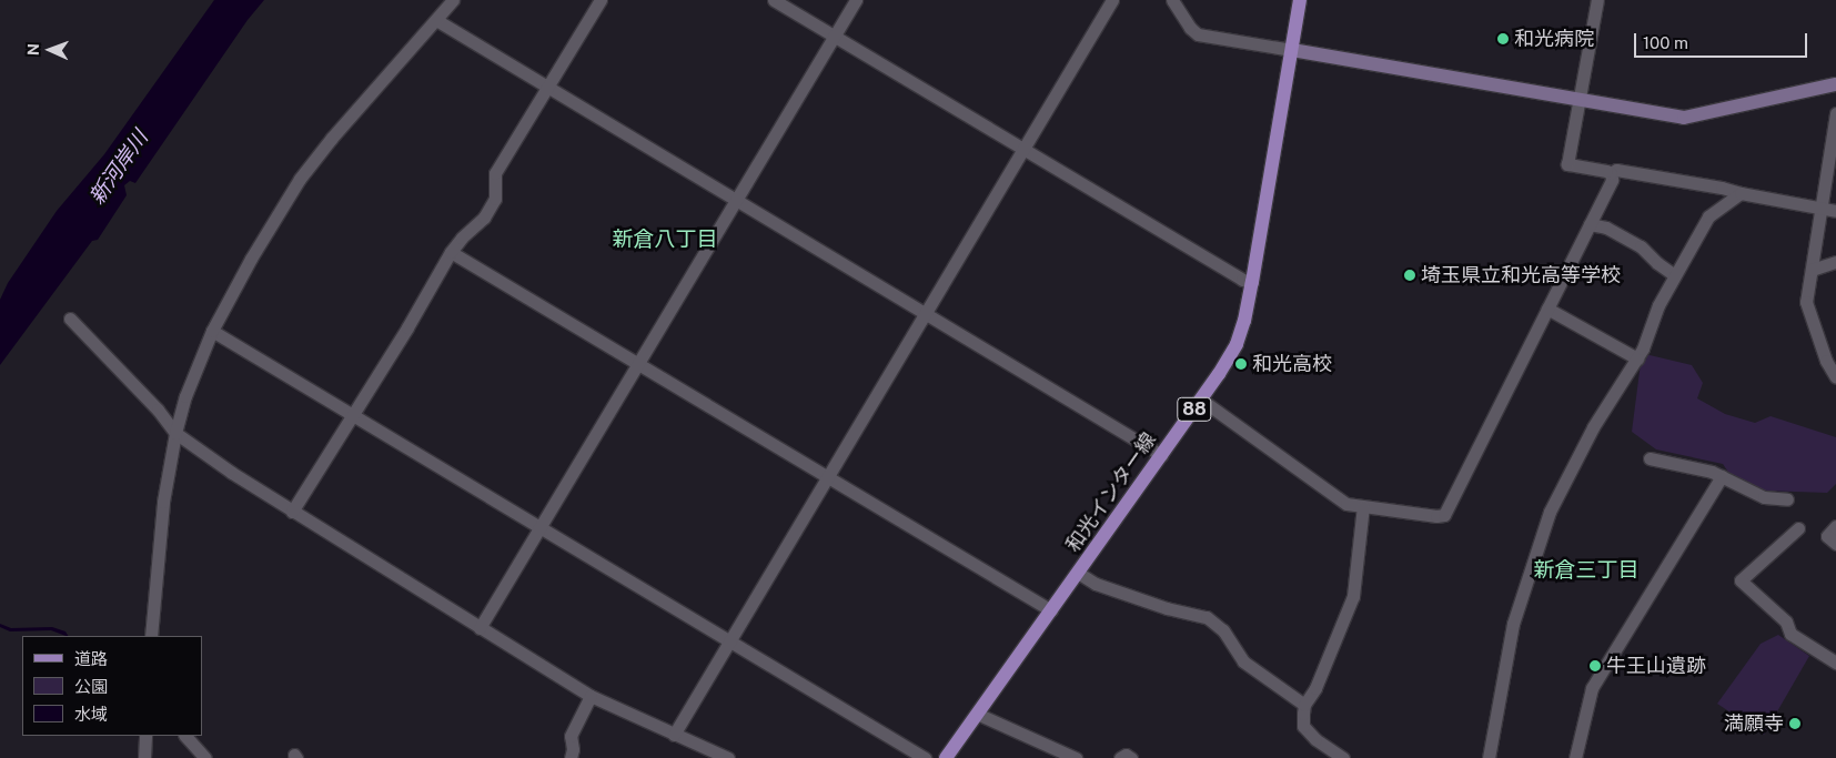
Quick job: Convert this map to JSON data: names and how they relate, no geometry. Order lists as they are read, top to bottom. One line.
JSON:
{"streets":{"main road":["88","和光インター線"]},"districts":["新倉八丁目","新倉三丁目"],"water":["新河岸川"],"places":["和光病院","埼玉県立和光高等学校","和光高校","牛王山遺跡","満願寺"],"legend":["道路","公園","水域"],"scale_bar":"100 m","north":"left"}
